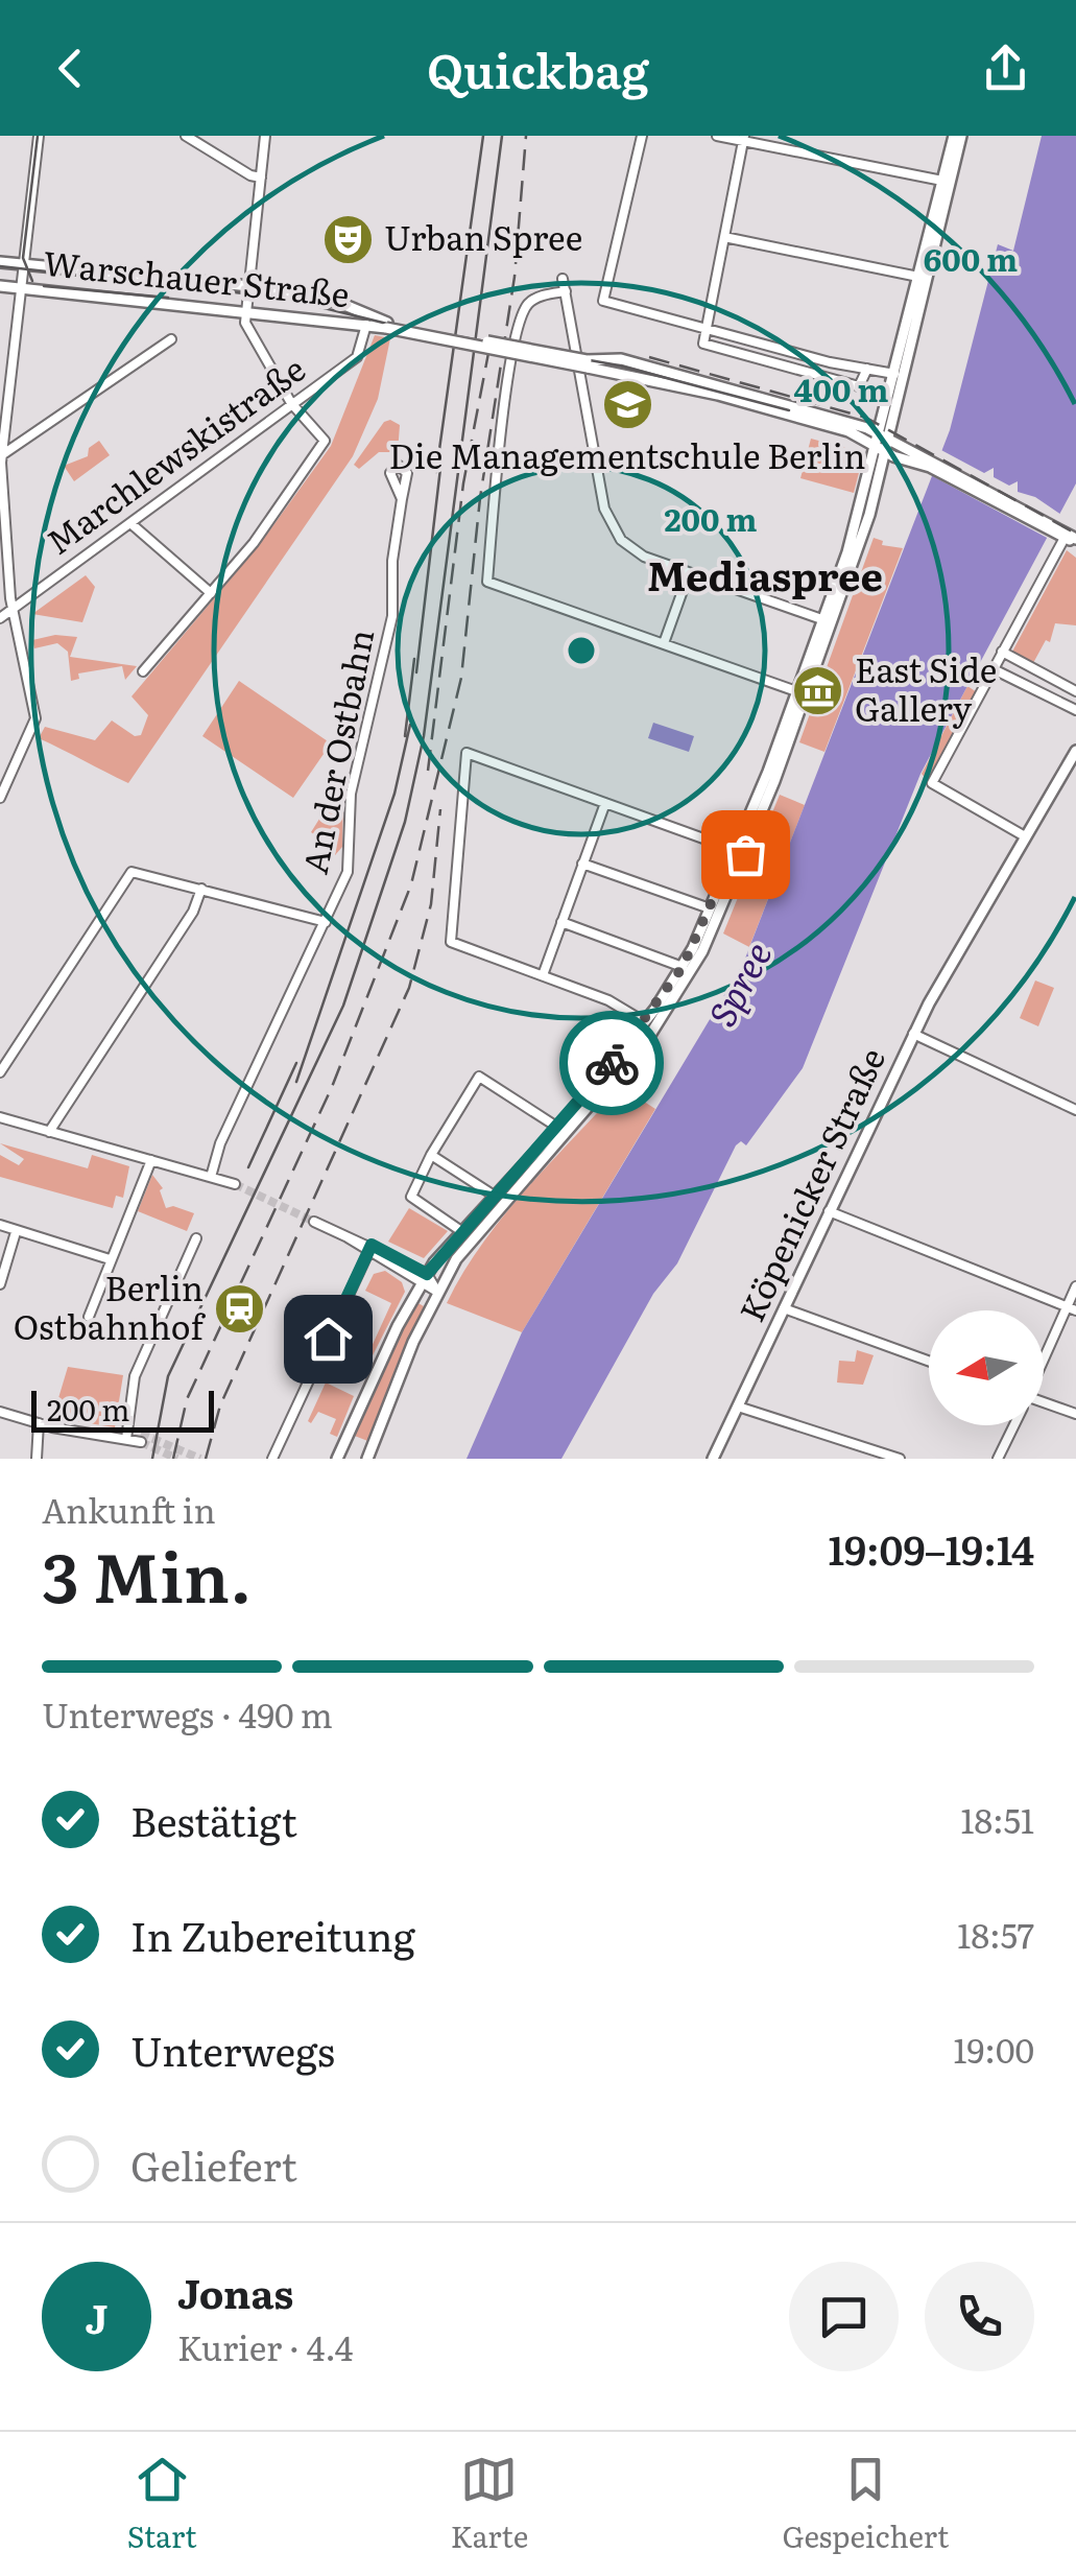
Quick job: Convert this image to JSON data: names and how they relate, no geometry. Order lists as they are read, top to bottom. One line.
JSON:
{"streets":{"main road":["Warschauer Straße","Köpenicker Straße"],"street":["Marchlewskistraße","An der Ostbahn"]},"crossings":[["Warschauer Straße","Marchlewskistraße"]],"districts":["Mediaspree"],"water":["Spree"],"places":{"theatre":["Urban Spree"],"school or university":["Die Managementschule Berlin"],"museum":["East Side Gallery"],"station":["Berlin Ostbahnhof"]},"scale_bar":"200 m","north":"left","page":{"header":"Quickbag","scale":"200 m","heading":["3 Min.","Ankunft in","19:09–19:14"],"panel":["Jonas","Kurier · 4.4"],"bar":"Unterwegs · 490 m","list":[["Bestätigt","18:51"],["In Zubereitung","18:57"],["Unterwegs","19:00"],"Geliefert"],"round":"J","tabs":["Start","Karte","Gespeichert"]},"rings":["600 m","400 m","200 m"]}
